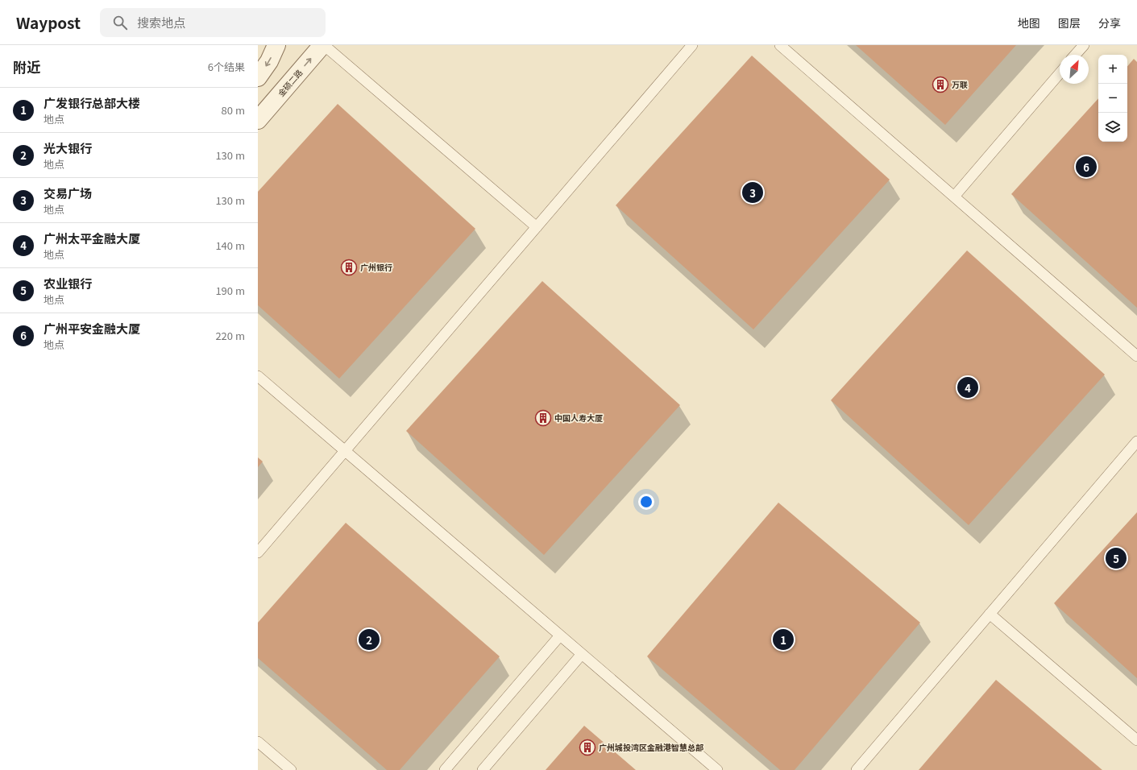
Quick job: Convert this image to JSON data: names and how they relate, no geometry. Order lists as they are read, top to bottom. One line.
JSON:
{"streets":{"street":["金硕二路"]},"places":{"building":["万联","广州银行","中国人寿大厦","广州城投湾区金融港智慧总部"]},"north":"top right","page":{"header":"Waypost","search":"搜索地点","nav":["地图","图层","分享"],"heading":["附近","6个结果"],"map_buttons":["+","−"],"list":[{"mark":"1","name":"广发银行总部大楼","note":"地点","value":"80 m"},{"mark":"2","name":"光大银行","note":"地点","value":"130 m"},{"mark":"3","name":"交易广场","note":"地点","value":"130 m"},{"mark":"4","name":"广州太平金融大厦","note":"地点","value":"140 m"},{"mark":"5","name":"农业银行","note":"地点","value":"190 m"},{"mark":"6","name":"广州平安金融大厦","note":"地点","value":"220 m"}],"pins":["6","3","4","5","1","2"]}}
